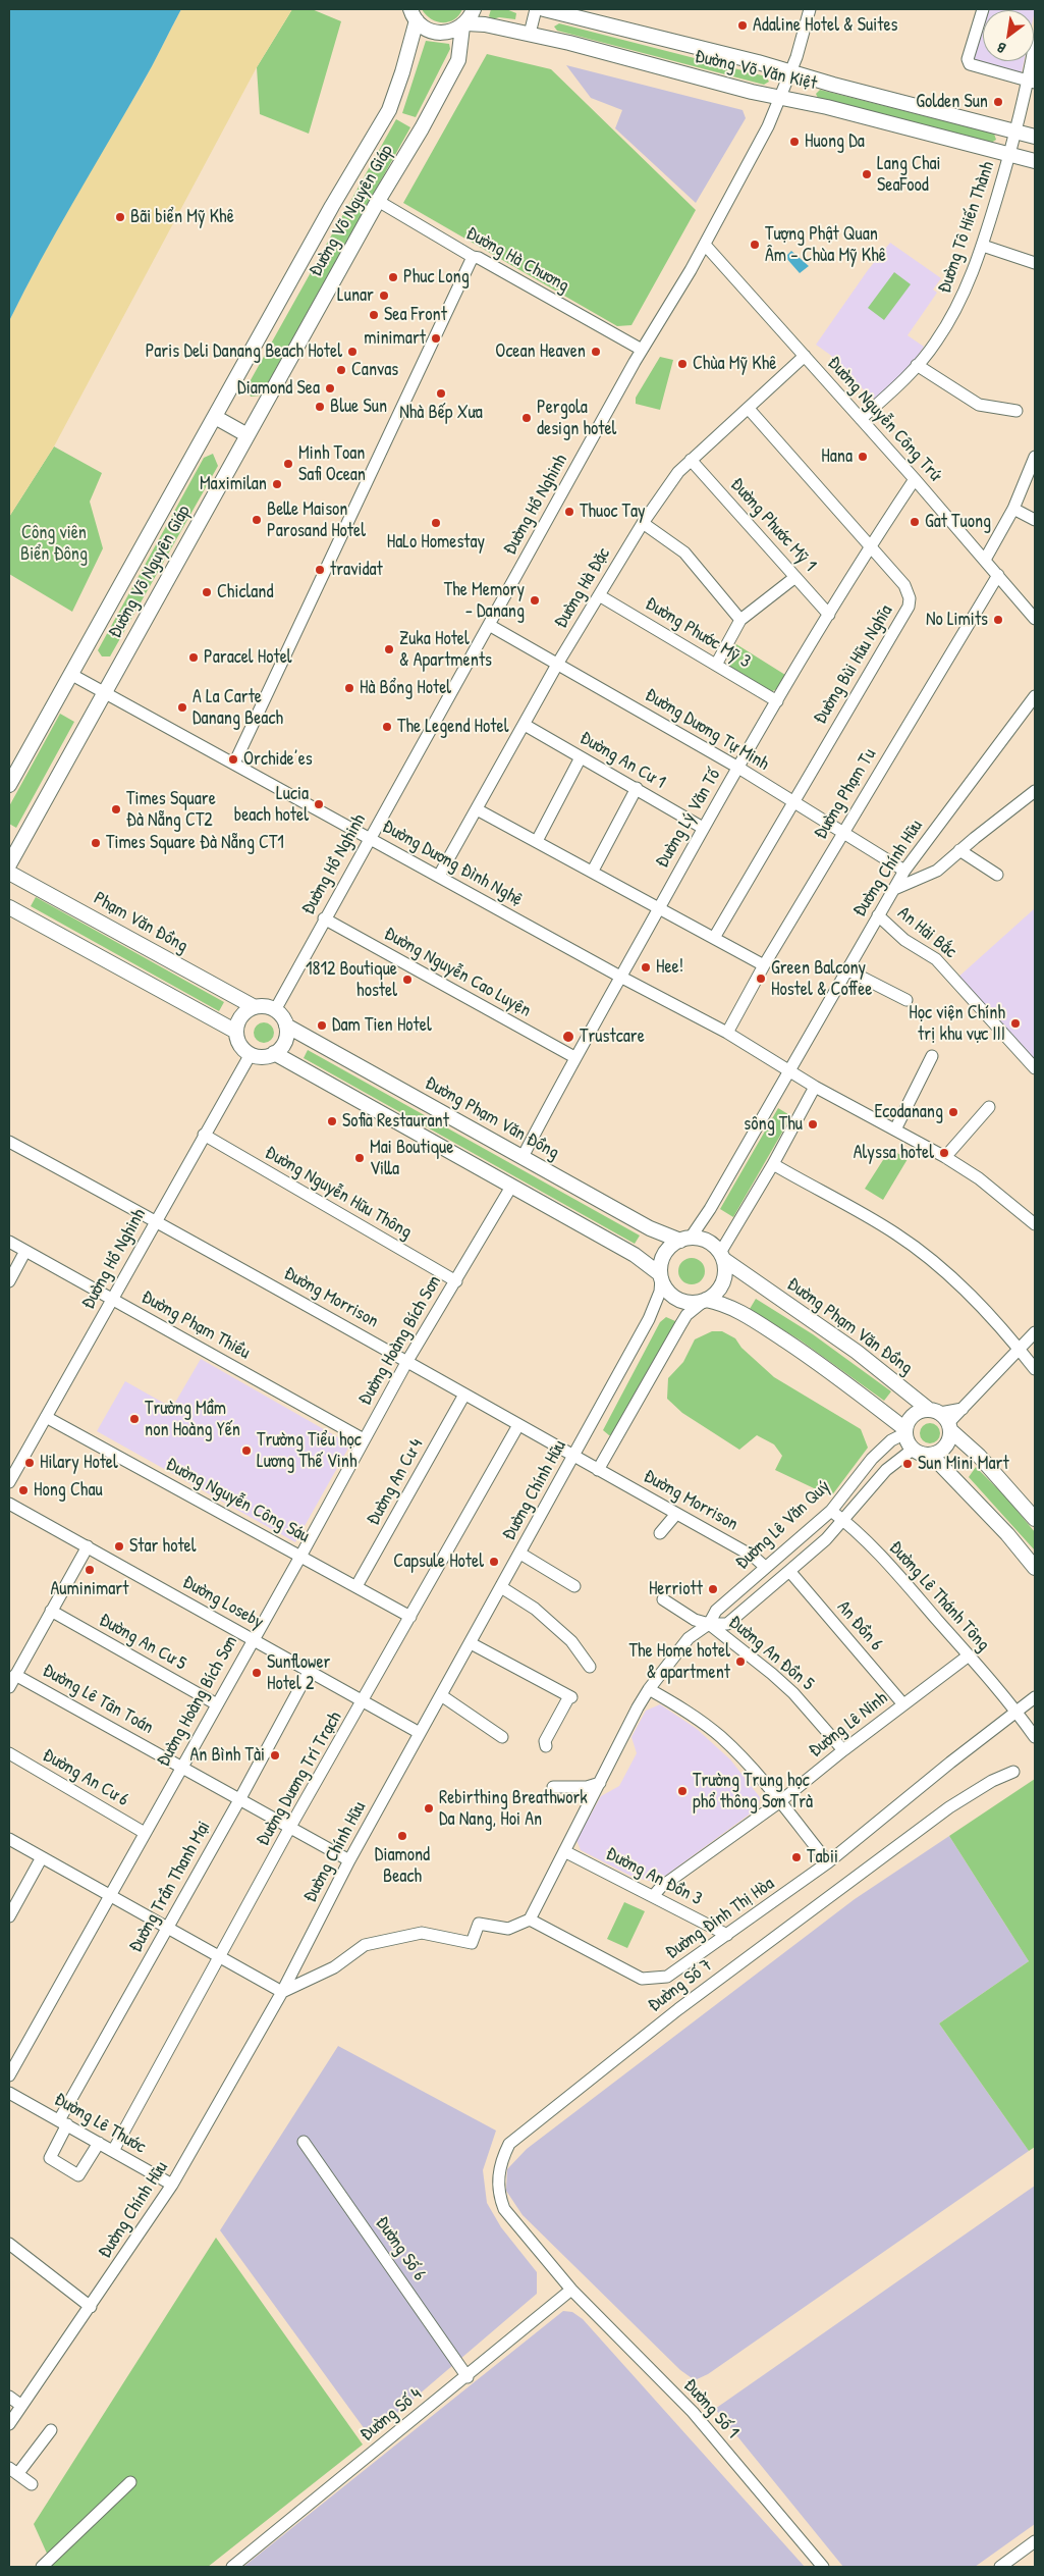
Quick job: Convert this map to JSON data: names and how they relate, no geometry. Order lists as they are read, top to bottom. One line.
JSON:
{"streets":{"main road":["Đường Võ Văn Kiệt","Đường Võ Nguyên Giáp","Phạm Văn Đồng","Đường Phạm Văn Đồng"],"street":["Đường Tô Hiến Thành","Đường Hà Chương","Đường Nguyễn Công Trứ","Đường Hồ Nghinh","Đường Phước Mỹ 1","Đường Hà Đặc","Đường Phước Mỹ 3","Đường Bùi Hữu Nghĩa","Đường Dương Tự Minh","Đường An Cư 1","Đường Phạm Tu","Đường Lý Văn Tố","Đường Dương Đình Nghệ","Đường Chính Hữu","An Hải Bắc","Đường Nguyễn Cao Luyện","Đường Nguyễn Hữu Thông","Đường Morrison","Đường Phạm Thiều","Đường Hoàng Bích Sơn","Đường An Cư 4","Đường Nguyễn Công Sáu","Đường Lê Văn Quý","Đường Lê Thánh Tông","Đường Loseby","An Đồn 6","Đường An Cư 5","Đường An Đồn 5","Đường Lê Tân Toán","Đường Lê Ninh","Đường An Cư 6","Đường Dương Trí Trạch","Đường An Đồn 3","Đường Trần Thanh Mại","Đường Đinh Thị Hòa","Đường Số 7","Đường Lê Thước","Đường Số 6","Đường Số 1","Đường Số 4"]},"crossings":[["Đường Võ Văn Kiệt","Đường Võ Nguyên Giáp"],["Đường Võ Văn Kiệt","Đường Tô Hiến Thành"],["Đường Võ Văn Kiệt","Đường Hồ Nghinh"],["Đường Võ Nguyên Giáp","Đường Hà Chương"],["Đường Võ Nguyên Giáp","Đường Dương Đình Nghệ"],["Đường Tô Hiến Thành","Đường Nguyễn Công Trứ"],["Đường Hà Chương","Đường Hồ Nghinh"],["Đường Nguyễn Công Trứ","Đường Hồ Nghinh"],["Đường Nguyễn Công Trứ","Đường Hà Đặc"],["Đường Nguyễn Công Trứ","Đường Phạm Tu"],["Đường Nguyễn Công Trứ","Đường Lý Văn Tố"],["Đường Hồ Nghinh","Đường Dương Tự Minh"],["Đường Hồ Nghinh","Đường Dương Đình Nghệ"],["Đường Hồ Nghinh","Phạm Văn Đồng"],["Đường Hồ Nghinh","Đường Nguyễn Cao Luyện"],["Đường Hồ Nghinh","Đường Phạm Văn Đồng"],["Đường Hồ Nghinh","Đường Nguyễn Hữu Thông"],["Đường Hồ Nghinh","Đường Morrison"],["Đường Hồ Nghinh","Đường Phạm Thiều"],["Đường Hồ Nghinh","Đường Nguyễn Công Sáu"],["Đường Phước Mỹ 1","Đường Hà Đặc"],["Đường Phước Mỹ 1","Đường Lý Văn Tố"],["Đường Hà Đặc","Đường Phước Mỹ 3"],["Đường Hà Đặc","Đường Bùi Hữu Nghĩa"],["Đường Hà Đặc","Đường Dương Tự Minh"],["Đường Hà Đặc","Đường An Cư 1"],["Đường Hà Đặc","Đường Dương Đình Nghệ"],["Đường Phước Mỹ 3","Đường Lý Văn Tố"],["Đường Bùi Hữu Nghĩa","Đường Dương Tự Minh"],["Đường Bùi Hữu Nghĩa","Đường Lý Văn Tố"],["Đường Dương Tự Minh","Đường Phạm Tu"],["Đường Dương Tự Minh","Đường Lý Văn Tố"],["Đường Dương Tự Minh","Đường Chính Hữu"],["Đường An Cư 1","Đường Lý Văn Tố"],["Đường Phạm Tu","Đường Dương Đình Nghệ"],["Đường Lý Văn Tố","Đường Dương Đình Nghệ"],["Đường Lý Văn Tố","Đường Nguyễn Cao Luyện"],["Đường Lý Văn Tố","Đường Phạm Văn Đồng"],["Đường Dương Đình Nghệ","Đường Chính Hữu"],["Đường Chính Hữu","An Hải Bắc"],["Đường Chính Hữu","Đường Phạm Văn Đồng"],["Đường Chính Hữu","Đường Morrison"],["Đường Chính Hữu","Đường Loseby"],["Đường Chính Hữu","Đường Lê Tân Toán"],["Đường Chính Hữu","Đường Lê Thước"],["Phạm Văn Đồng","Đường Phạm Văn Đồng"],["Đường Phạm Văn Đồng","Đường Lê Văn Quý"],["Đường Nguyễn Hữu Thông","Đường Hoàng Bích Sơn"],["Đường Morrison","Đường Hoàng Bích Sơn"],["Đường Morrison","Đường An Cư 4"],["Đường Morrison","Đường Lê Văn Quý"],["Đường Morrison","Đường Dương Trí Trạch"],["Đường Phạm Thiều","Đường Hoàng Bích Sơn"],["Đường Hoàng Bích Sơn","Đường Nguyễn Công Sáu"],["Đường Hoàng Bích Sơn","Đường Loseby"],["Đường Hoàng Bích Sơn","Đường An Cư 5"],["Đường Hoàng Bích Sơn","Đường Lê Tân Toán"],["Đường Hoàng Bích Sơn","Đường An Cư 6"],["Đường An Cư 4","Đường Nguyễn Công Sáu"],["Đường Nguyễn Công Sáu","Đường Dương Trí Trạch"],["Đường Lê Văn Quý","Đường Lê Thánh Tông"],["Đường Lê Văn Quý","An Đồn 6"],["Đường Lê Văn Quý","Đường An Đồn 5"],["Đường Lê Văn Quý","Đường An Đồn 3"],["Đường Lê Văn Quý","Đường Đinh Thị Hòa"],["Đường Lê Thánh Tông","Đường Lê Ninh"],["Đường Lê Thánh Tông","Đường Đinh Thị Hòa"],["Đường Loseby","Đường Dương Trí Trạch"],["Đường Loseby","Đường Trần Thanh Mại"],["An Đồn 6","Đường Lê Ninh"],["Đường An Đồn 5","Đường Lê Ninh"],["Đường Lê Tân Toán","Đường Dương Trí Trạch"],["Đường Lê Tân Toán","Đường Trần Thanh Mại"],["Đường Lê Ninh","Đường An Đồn 3"],["Đường Dương Trí Trạch","Đường Lê Thước"],["Đường An Đồn 3","Đường Đinh Thị Hòa"],["Đường Trần Thanh Mại","Đường Lê Thước"],["Đường Số 7","Đường Số 1"],["Đường Số 7","Đường Số 4"],["Đường Số 6","Đường Số 4"],["Đường Số 1","Đường Số 4"]],"parks":["Công viên Biển Đông"],"places":["Adaline Hotel & Suites","Golden Sun","Huong Da","Lang Chai SeaFood","Bãi biển Mỹ Khê","Tượng Phật Quan Âm - Chùa Mỹ Khê","Phuc Long","Lunar","Sea Front","minimart","Paris Deli Danang Beach Hotel","Ocean Heaven","Chùa Mỹ Khê","Canvas","Diamond Sea","Nhà Bếp Xưa","Blue Sun","Pergola design hotel","Hana","Minh Toan Safi Ocean","Maximilan","Thuoc Tay","Belle Maison Parosand Hotel","Gat Tuong","HaLo Homestay","travidat","Chicland","The Memory - Danang","No Limits","Zuka Hotel & Apartments","Paracel Hotel","Hà Bổng Hotel","A La Carte Danang Beach","The Legend Hotel","Orchide’es","Lucia beach hotel","Times Square Đà Nẵng CT2","Times Square Đà Nẵng CT1","Hee!","Green Balcony Hostel & Coffee","1812 Boutique hostel","Học viện Chính trị khu vực III","Dam Tien Hotel","Trustcare","Ecodanang","Sofia Restaurant","sông Thu","Alyssa hotel","Mai Boutique Villa","Trường Mầm non Hoàng Yến","Trường Tiểu học Lương Thế Vinh","Hilary Hotel","Sun Mini Mart","Hong Chau","Star hotel","Capsule Hotel","Auminimart","Herriott","The Home hotel & apartment","Sunflower Hotel 2","An Bình Tài","Trường Trung học phổ thông Sơn Trà","Rebirthing Breathwork Da Nang, Hoi An","Diamond Beach","Tabii"],"north":"bottom left"}
